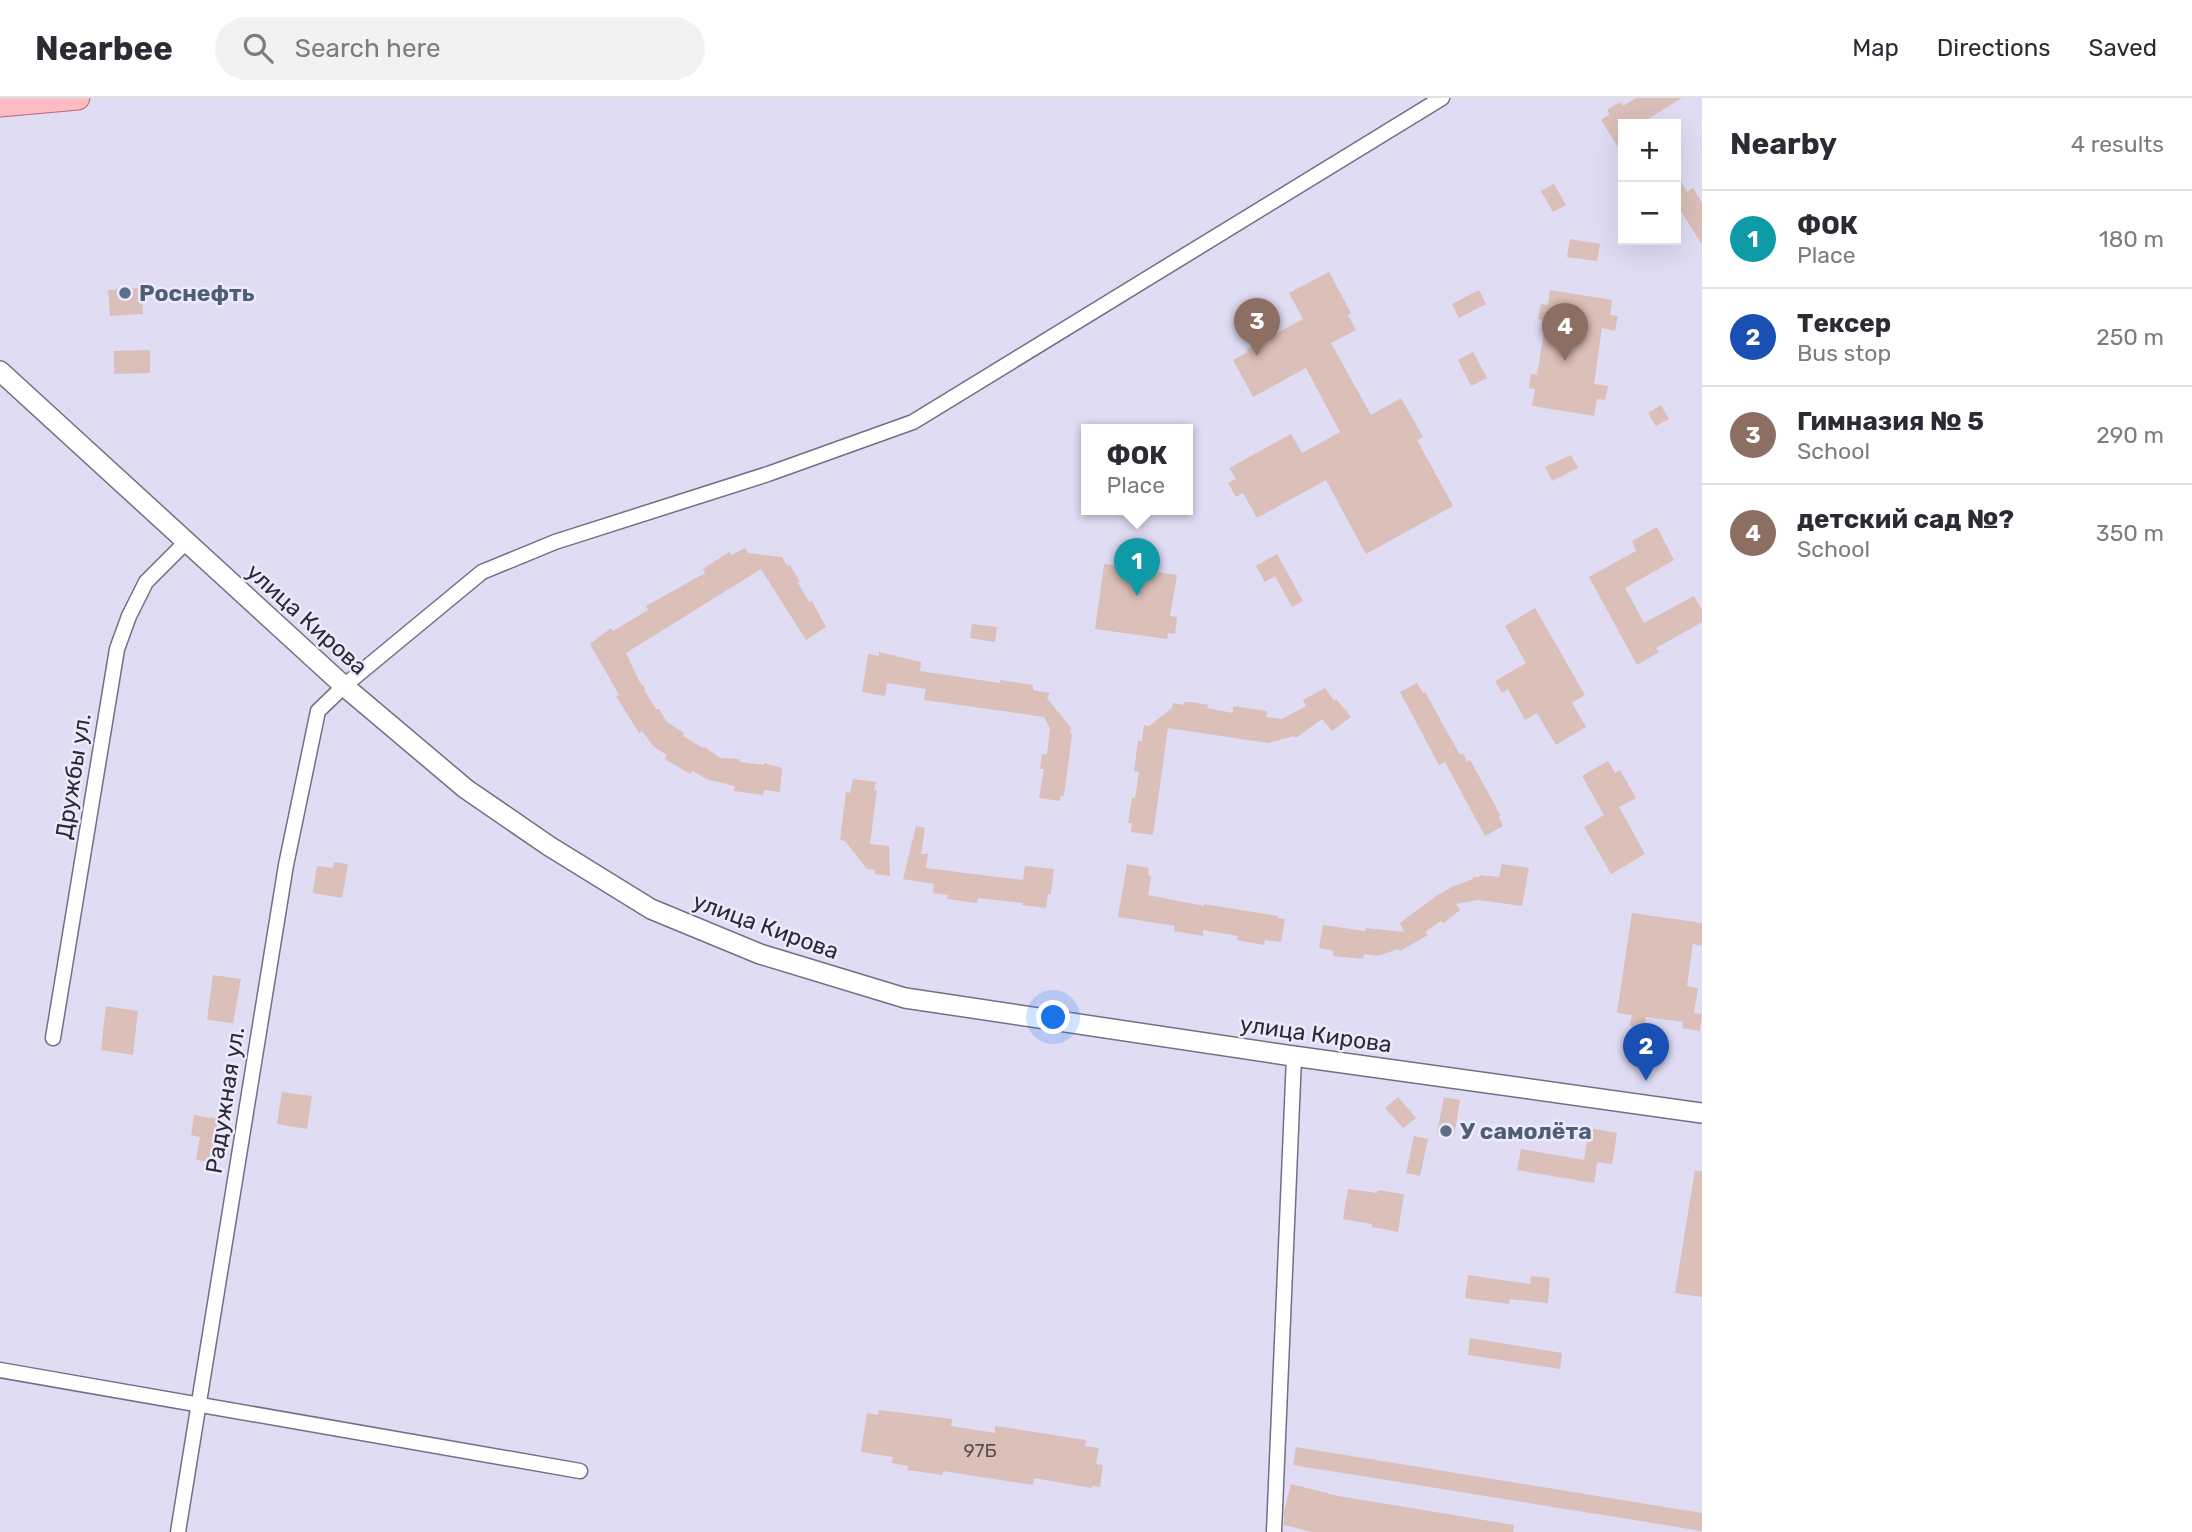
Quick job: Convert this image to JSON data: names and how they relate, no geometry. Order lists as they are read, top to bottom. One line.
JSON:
{"streets":{"main road":["улица Кирова"],"street":["Дружбы ул.","Радужная ул."]},"crossings":[["улица Кирова","Дружбы ул."],["улица Кирова","Радужная ул."]],"places":["Роснефть","У самолёта"],"house_numbers":["97Б"],"page":{"header":"Nearbee","search":"Search here","nav":["Map","Directions","Saved"],"heading":["Nearby","4 results"],"map_buttons":["+","−"],"list":[{"mark":"1","name":"ФОК","note":"Place","value":"180 m"},{"mark":"2","name":"Тексер","note":"Bus stop","value":"250 m"},{"mark":"3","name":"Гимназия № 5","note":"School","value":"290 m"},{"mark":"4","name":"детский сад №?","note":"School","value":"350 m"}],"pins":["3","4","1","2"],"popup":["ФОК","Place"]}}
